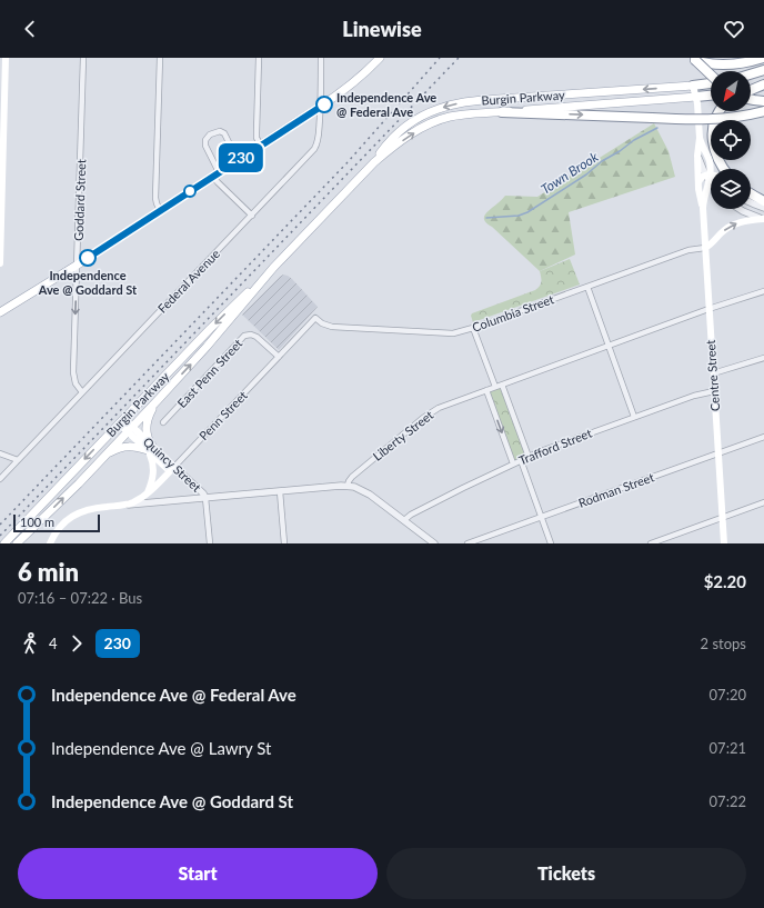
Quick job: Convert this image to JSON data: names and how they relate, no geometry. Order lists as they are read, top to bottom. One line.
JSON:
{"streets":{"main road":["Burgin Parkway","Centre Street","Penn Street","Quincy Street"],"street":["Goddard Street","Federal Avenue","Columbia Street","East Penn Street","Liberty Street","Trafford Street","Rodman Street"]},"crossings":[["Burgin Parkway","Centre Street"],["Burgin Parkway","Quincy Street"],["Goddard Street","Federal Avenue"],["Columbia Street","Centre Street"],["Columbia Street","Penn Street"],["East Penn Street","Penn Street"],["Centre Street","Liberty Street"],["Centre Street","Trafford Street"],["Centre Street","Rodman Street"],["Penn Street","Quincy Street"]],"one_way":["Goddard Street"],"water":["Town Brook"],"places":["Independence Ave @ Federal Ave","Independence Ave @ Goddard St"],"lines":["bus line 230"],"scale_bar":"100 m","north":"bottom left","page":{"header":"Linewise","on_map":"230","scale":"100 m","heading":["6 min","07:16 – 07:22 · Bus","$2.20"],"legs":["4","230","2 stops"],"list":[{"name":"Independence Ave @ Federal Ave","value":"07:20"},{"name":"Independence Ave @ Lawry St","value":"07:21"},{"name":"Independence Ave @ Goddard St","value":"07:22"}],"buttons":["Start","Tickets"]}}
